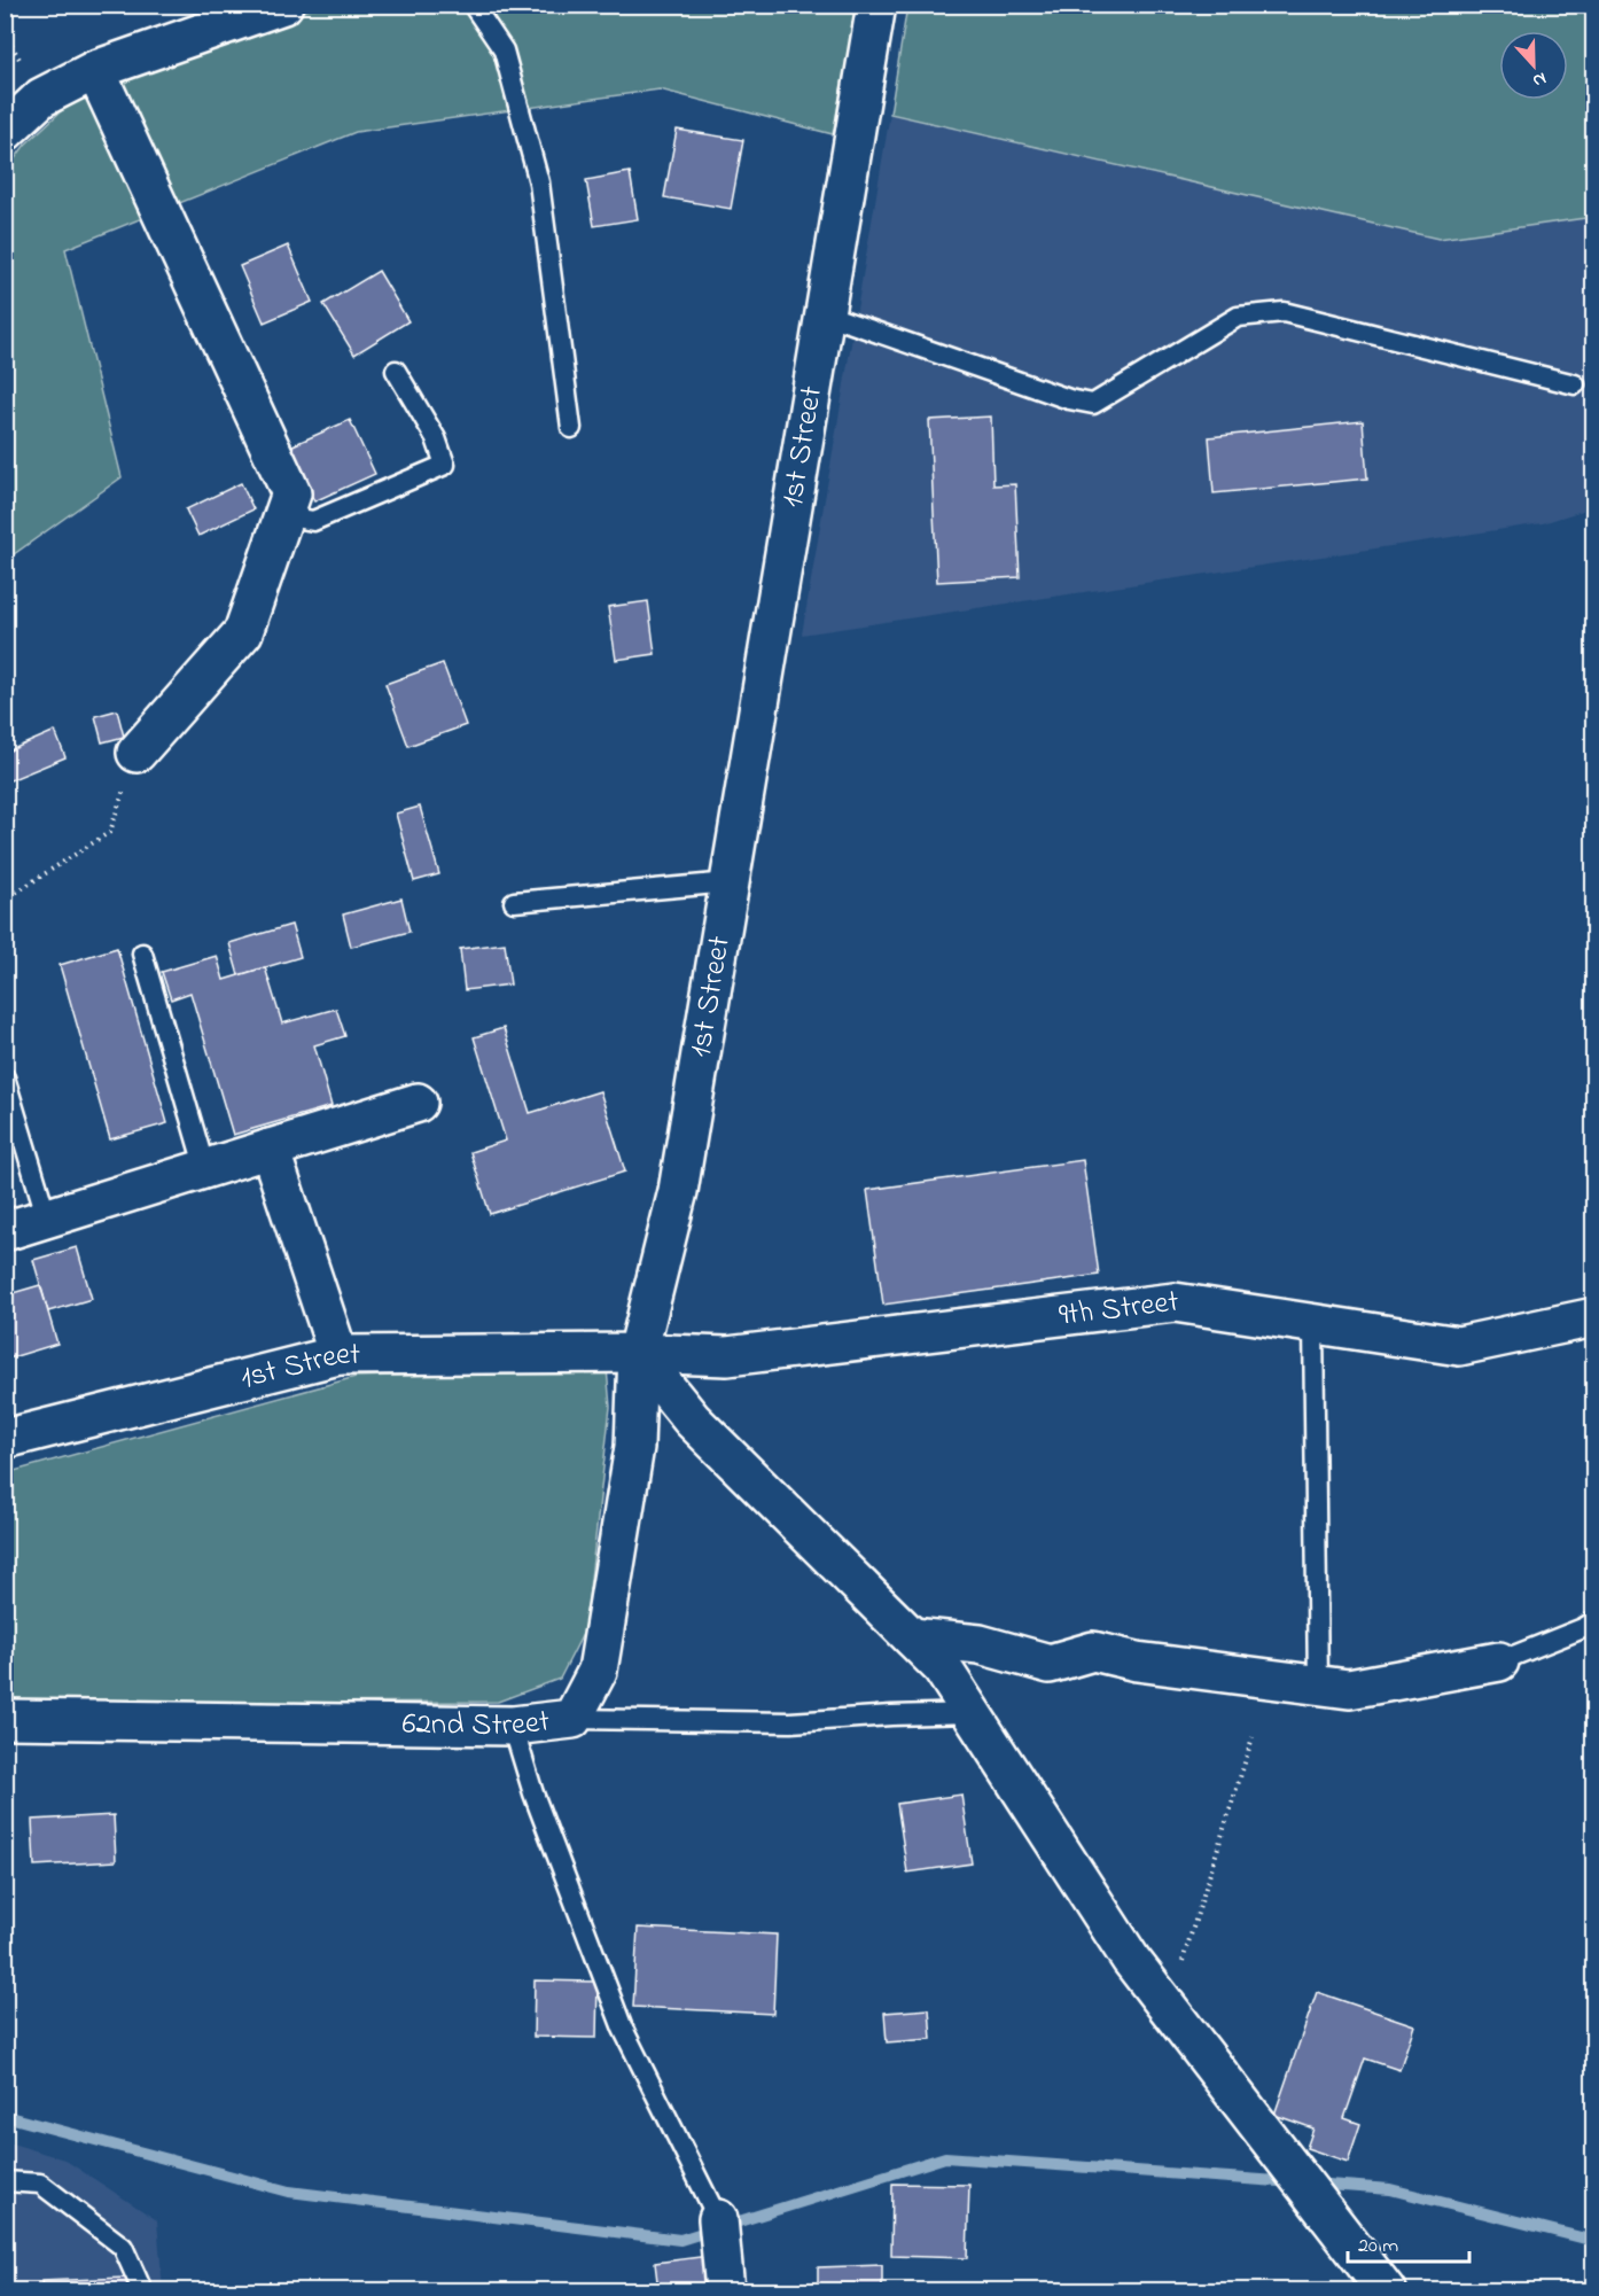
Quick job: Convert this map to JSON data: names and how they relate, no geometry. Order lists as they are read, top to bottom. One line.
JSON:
{"streets":{"street":["1st Street","9th Street","62nd Street"]},"crossings":[["1st Street","9th Street"],["1st Street","62nd Street"],["9th Street","62nd Street"]],"scale_bar":"20 m","north":"bottom"}
